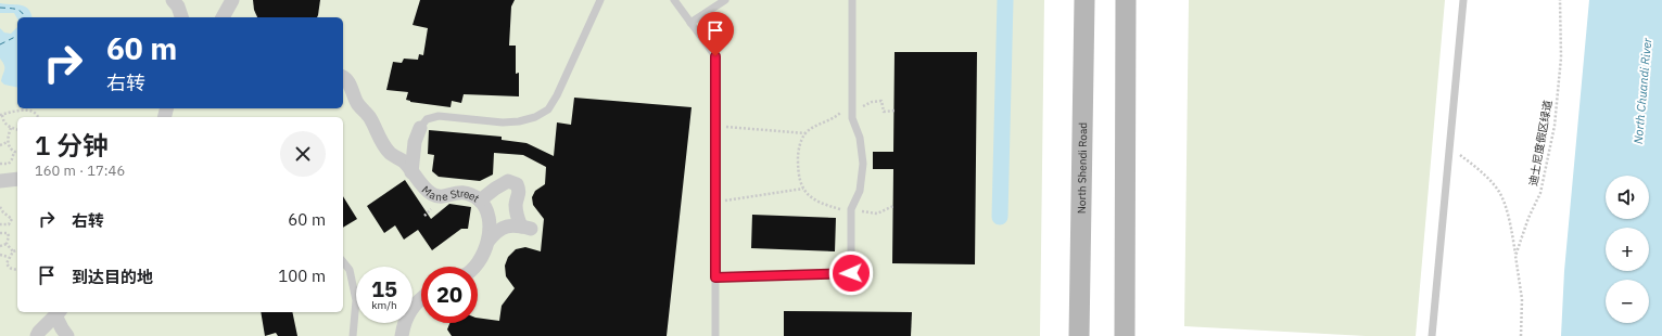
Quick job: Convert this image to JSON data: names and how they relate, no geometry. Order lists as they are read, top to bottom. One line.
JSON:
{"streets":{"street":["North Shendi Road","Mane Street"],"path":["迪士尼度假区绿道"]},"water":["North Chuandi River"],"page":{"turn":["60 m","右转"],"heading":["1 分钟","160 m · 17:46"],"map_buttons":["+","−"],"list":[{"name":"右转","value":"60 m"},{"name":"到达目的地","value":"100 m"}],"speed":"15 km/h","limit":"20"}}
